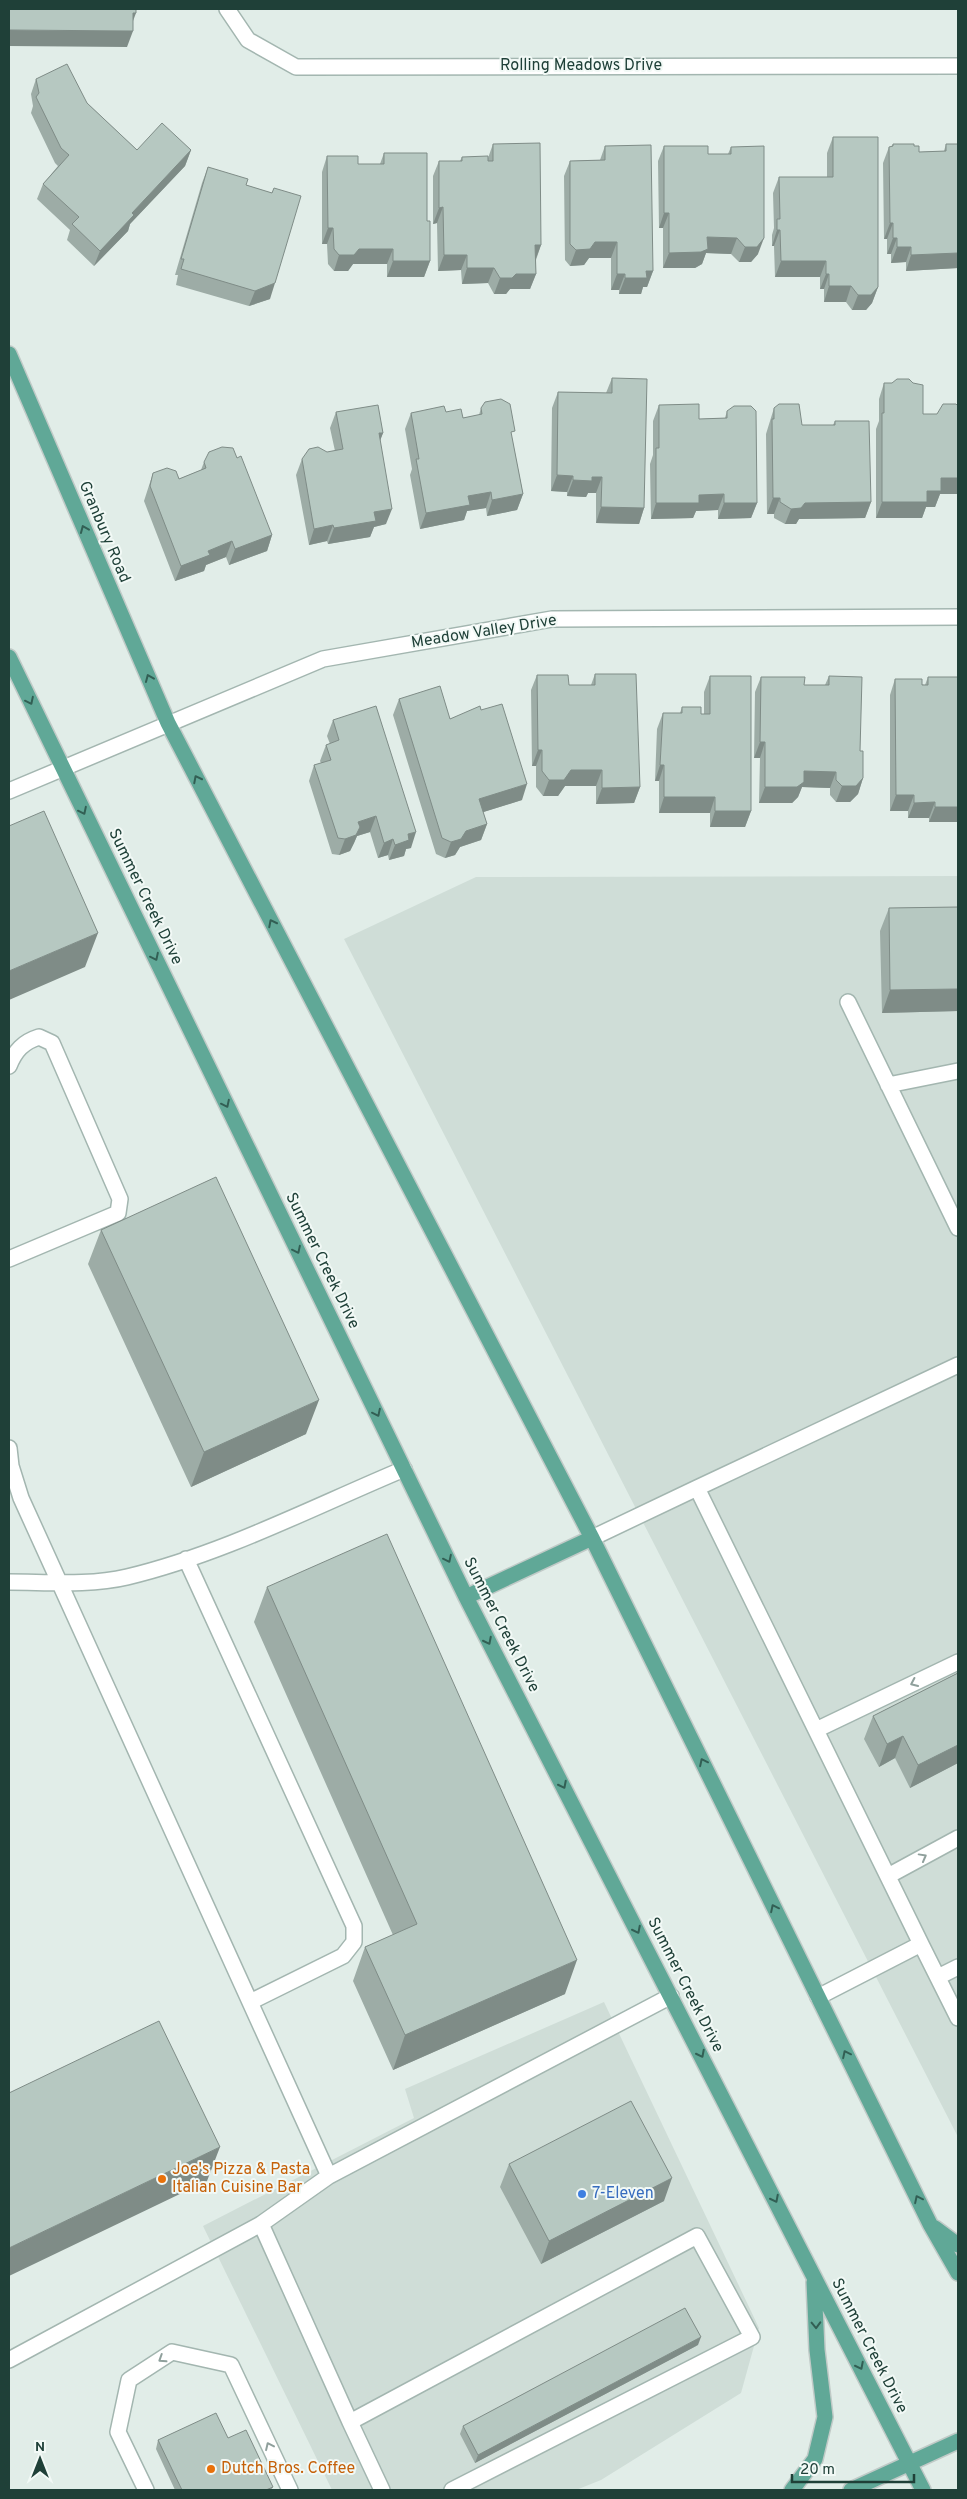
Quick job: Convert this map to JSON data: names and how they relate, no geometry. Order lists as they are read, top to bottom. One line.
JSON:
{"streets":{"main road":["Granbury Road","Summer Creek Drive"],"street":["Rolling Meadows Drive","Meadow Valley Drive"]},"crossings":[["Granbury Road","Meadow Valley Drive"],["Meadow Valley Drive","Summer Creek Drive"]],"places":["Joe's Pizza & Pasta Italian Cuisine Bar","7-Eleven","Dutch Bros. Coffee"],"scale_bar":"20 m","north":"top"}
